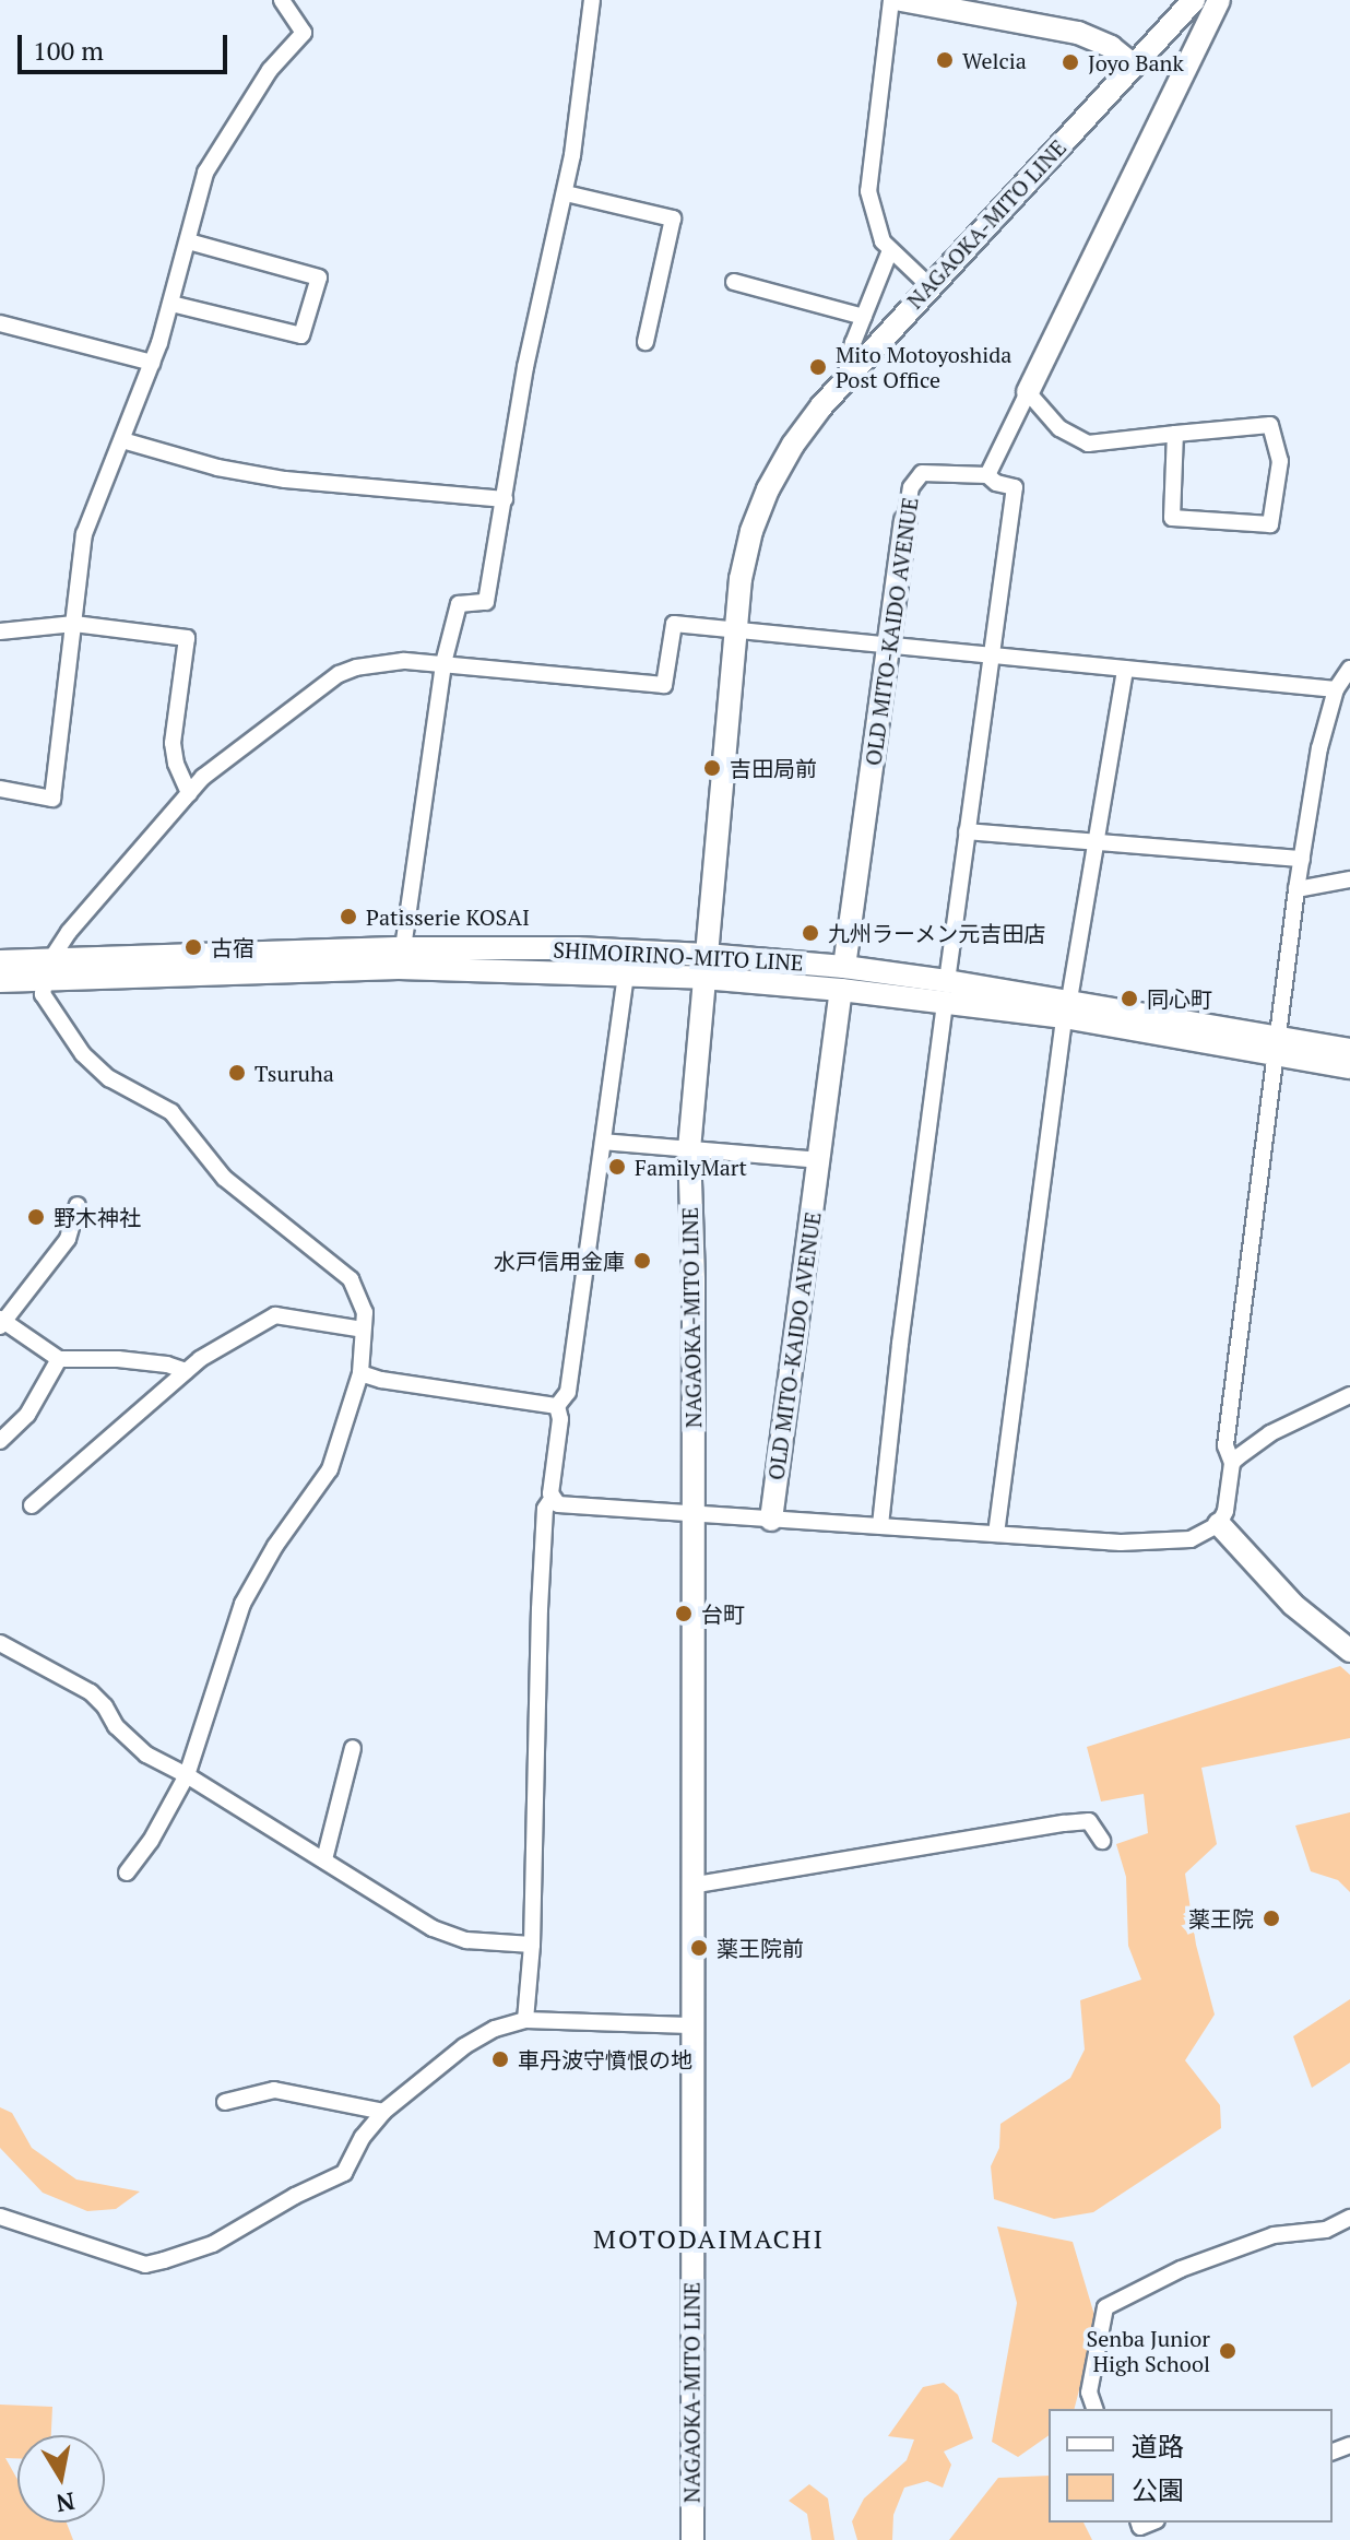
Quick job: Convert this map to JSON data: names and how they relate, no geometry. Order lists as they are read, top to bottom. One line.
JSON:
{"streets":{"main road":["NAGAOKA-MITO LINE","OLD MITO-KAIDO AVENUE","SHIMOIRINO-MITO LINE"]},"crossings":[["NAGAOKA-MITO LINE","SHIMOIRINO-MITO LINE"],["OLD MITO-KAIDO AVENUE","SHIMOIRINO-MITO LINE"]],"districts":["MOTODAIMACHI"],"places":["Welcia","Joyo Bank","Mito Motoyoshida Post Office","吉田局前","Patisserie KOSAI","九州ラーメン元吉田店","古宿","同心町","Tsuruha","FamilyMart","野木神社","水戸信用金庫","台町","薬王院","薬王院前","車丹波守憤恨の地","Senba Junior High School"],"legend":["道路","公園"],"scale_bar":"100 m","north":"bottom"}
